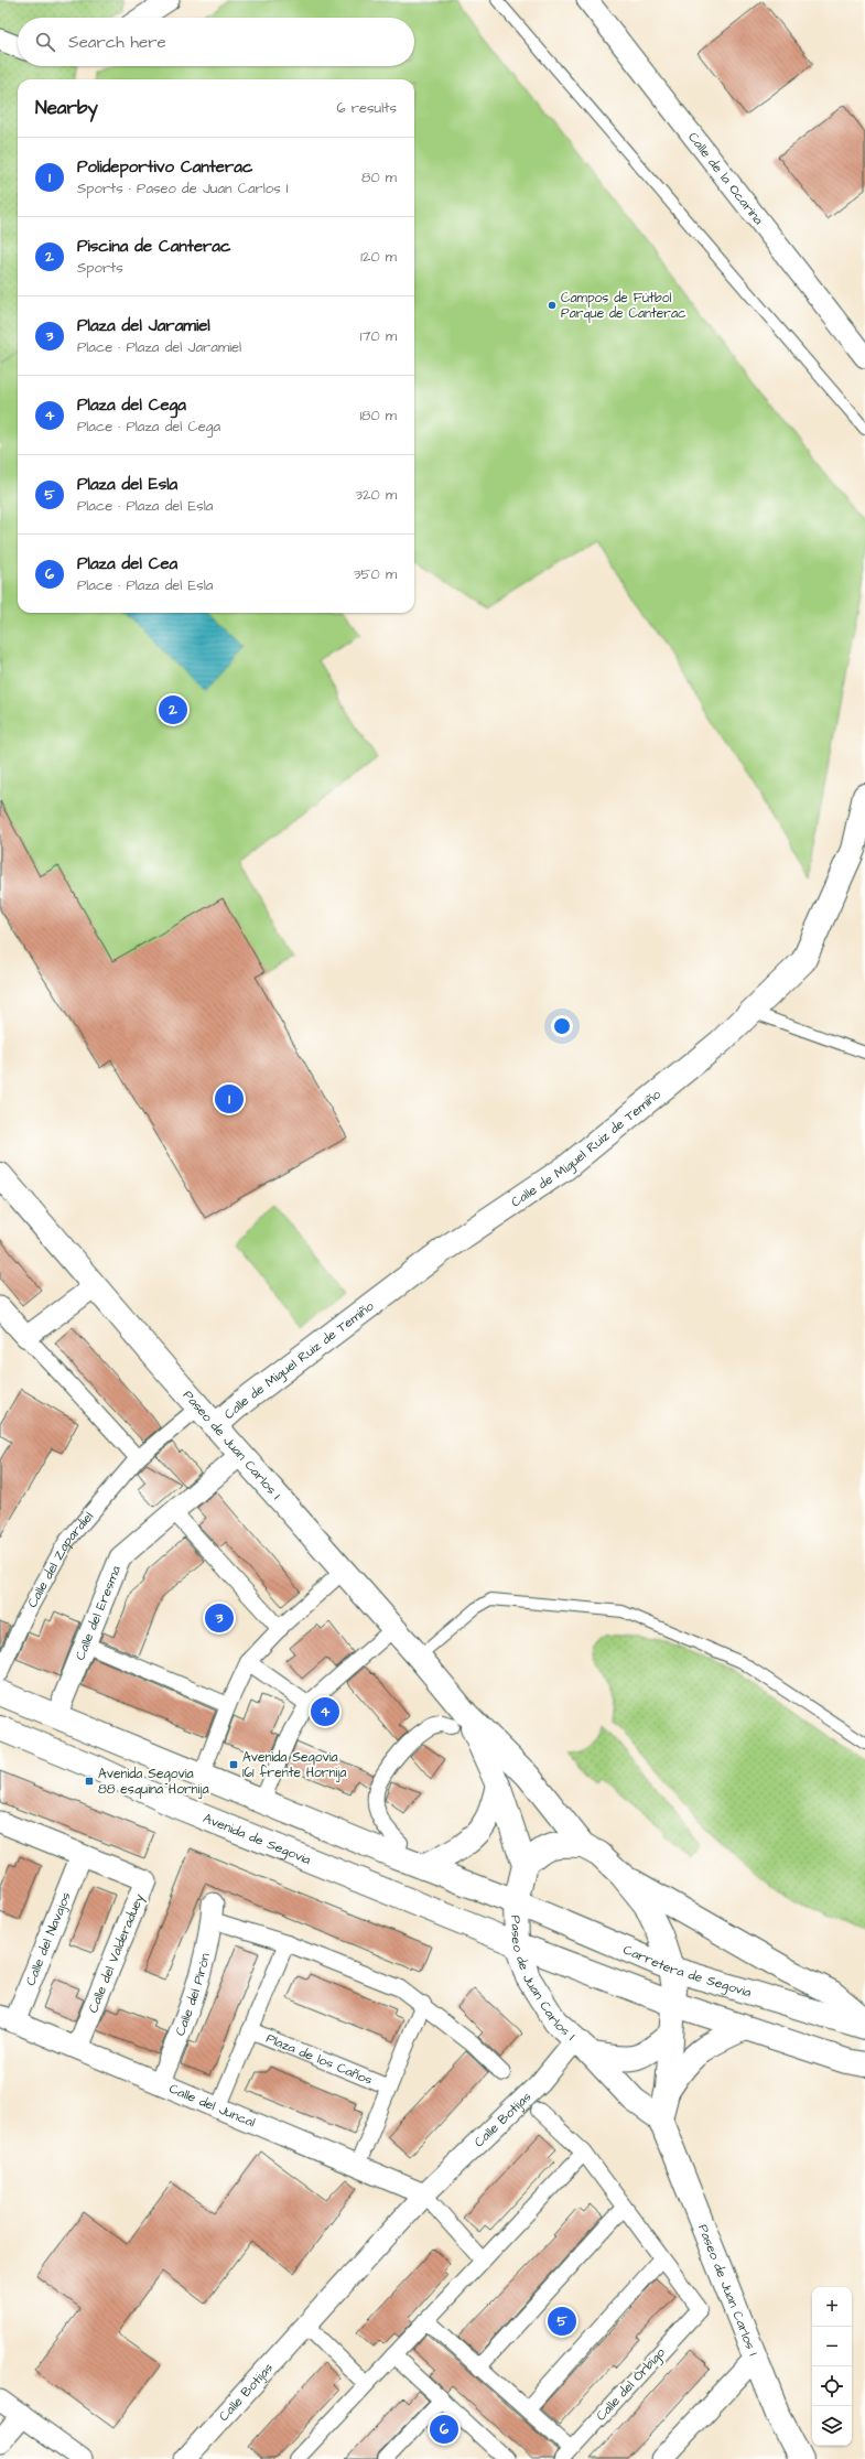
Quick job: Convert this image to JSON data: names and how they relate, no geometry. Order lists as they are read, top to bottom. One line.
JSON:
{"streets":{"main road":["Calle de Miguel Ruiz de Temiño","Paseo de Juan Carlos I","Avenida de Segovia","Carretera de Segovia"],"street":["Calle de la Ocarina","Calle del Zapardiel","Calle del Eresma","Calle del Navajos","Calle del Valderaduey","Calle del Pirón","Plaza de los Caños","Calle del Juncal","Calle Botijas","Calle del Órbigo"]},"crossings":[["Calle de Miguel Ruiz de Temiño","Paseo de Juan Carlos I"],["Paseo de Juan Carlos I","Calle del Zapardiel"],["Paseo de Juan Carlos I","Calle del Eresma"],["Paseo de Juan Carlos I","Avenida de Segovia"],["Paseo de Juan Carlos I","Carretera de Segovia"],["Paseo de Juan Carlos I","Calle Botijas"],["Calle del Navajos","Calle del Valderaduey"],["Calle del Navajos","Calle del Juncal"],["Calle del Valderaduey","Calle del Juncal"],["Calle del Pirón","Calle del Juncal"],["Plaza de los Caños","Calle del Juncal"],["Calle del Juncal","Calle Botijas"]],"places":{"other":["Campos de Fútbol Parque de Canterac"],"transit":["Avenida Segovia 161 frente Hornija","Avenida Segovia 88 esquina Hornija"]},"page":{"search":"Search here","heading":["Nearby","6 results"],"list":[{"mark":"1","name":"Polideportivo Canterac","note":"Sports · Paseo de Juan Carlos I","value":"80 m"},{"mark":"2","name":"Piscina de Canterac","note":"Sports","value":"120 m"},{"mark":"3","name":"Plaza del Jaramiel","note":"Place · Plaza del Jaramiel","value":"170 m"},{"mark":"4","name":"Plaza del Cega","note":"Place · Plaza del Cega","value":"180 m"},{"mark":"5","name":"Plaza del Esla","note":"Place · Plaza del Esla","value":"320 m"},{"mark":"6","name":"Plaza del Cea","note":"Place · Plaza del Esla","value":"350 m"}],"pins":["2","1","3","4","5","6"],"map_buttons":["+","−"]}}
